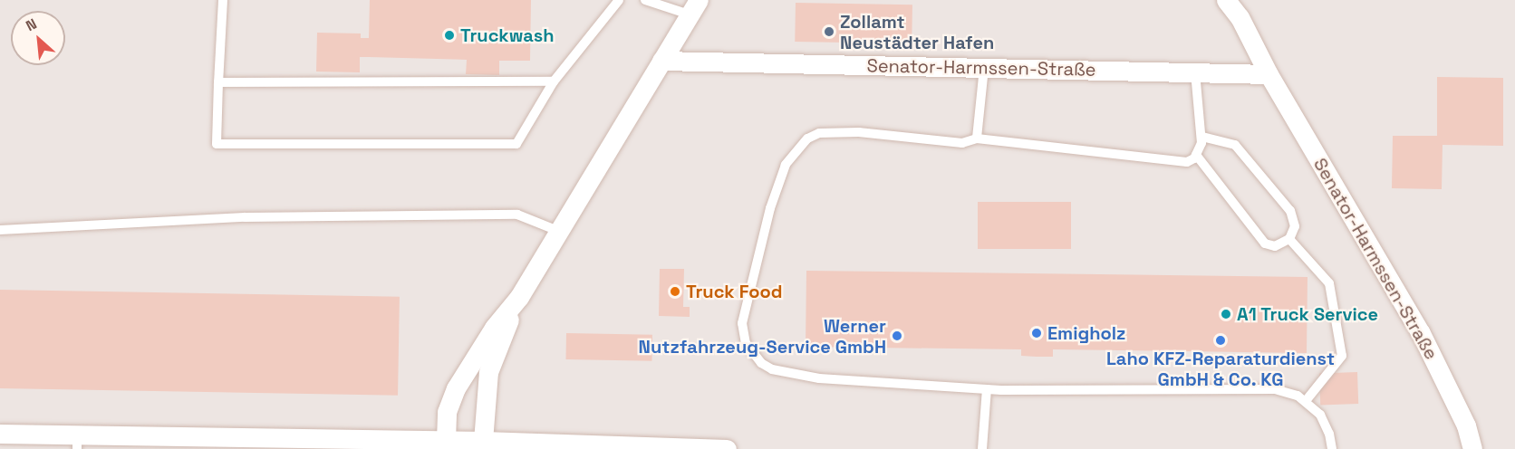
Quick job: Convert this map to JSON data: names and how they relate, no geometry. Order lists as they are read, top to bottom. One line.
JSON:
{"streets":{"street":["Senator-Harmssen-Straße"]},"places":["Zollamt Neustädter Hafen","Truckwash","Truck Food","A1 Truck Service","Emigholz","Werner Nutzfahrzeug-Service GmbH","Laho KFZ-Reparaturdienst GmbH & Co. KG"],"north":"top left"}
